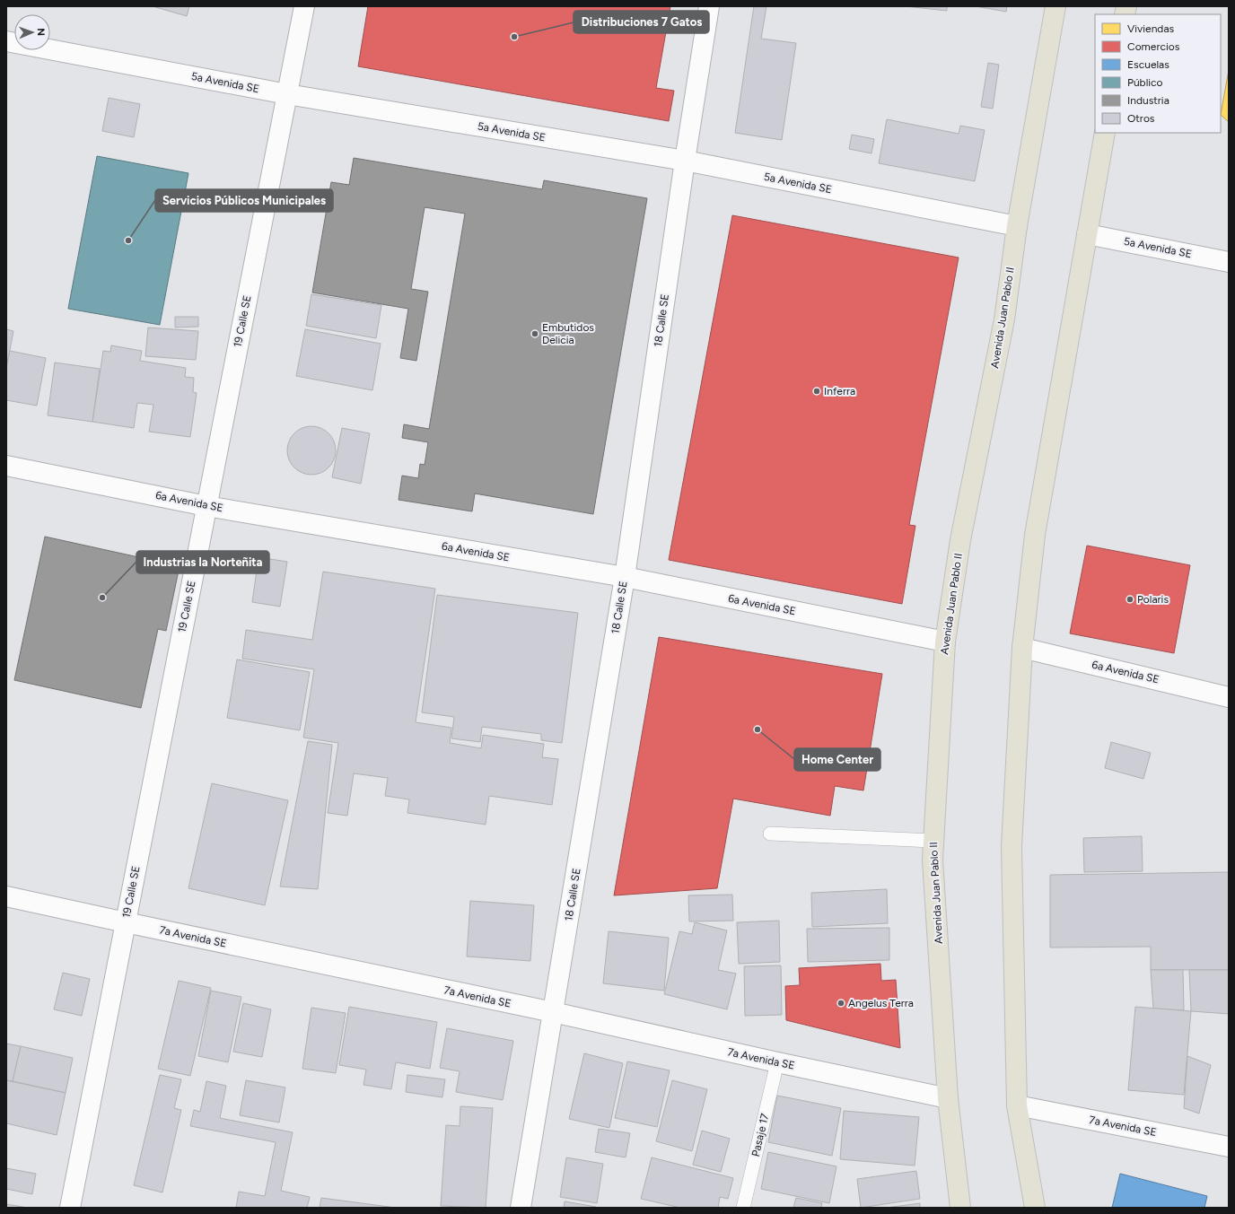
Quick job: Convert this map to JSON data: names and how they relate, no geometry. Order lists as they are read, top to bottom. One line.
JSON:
{"streets":{"highway":["Avenida Juan Pablo II"],"street":["5a Avenida SE","18 Calle SE","19 Calle SE","6a Avenida SE","7a Avenida SE"],"lane":["Pasaje 17"]},"crossings":[["5a Avenida SE","Avenida Juan Pablo II"],["5a Avenida SE","18 Calle SE"],["5a Avenida SE","19 Calle SE"],["Avenida Juan Pablo II","6a Avenida SE"],["Avenida Juan Pablo II","7a Avenida SE"],["18 Calle SE","6a Avenida SE"],["18 Calle SE","7a Avenida SE"],["19 Calle SE","6a Avenida SE"],["19 Calle SE","7a Avenida SE"],["7a Avenida SE","Pasaje 17"]],"places":["Distribuciones 7 Gatos","Servicios Públicos Municipales","Embutidos Delicia","Inferra","Industrias la Norteñita","Polaris","Home Center","Angelus Terra"],"legend":["Viviendas","Comercios","Escuelas","Público","Industria","Otros"],"north":"right"}
